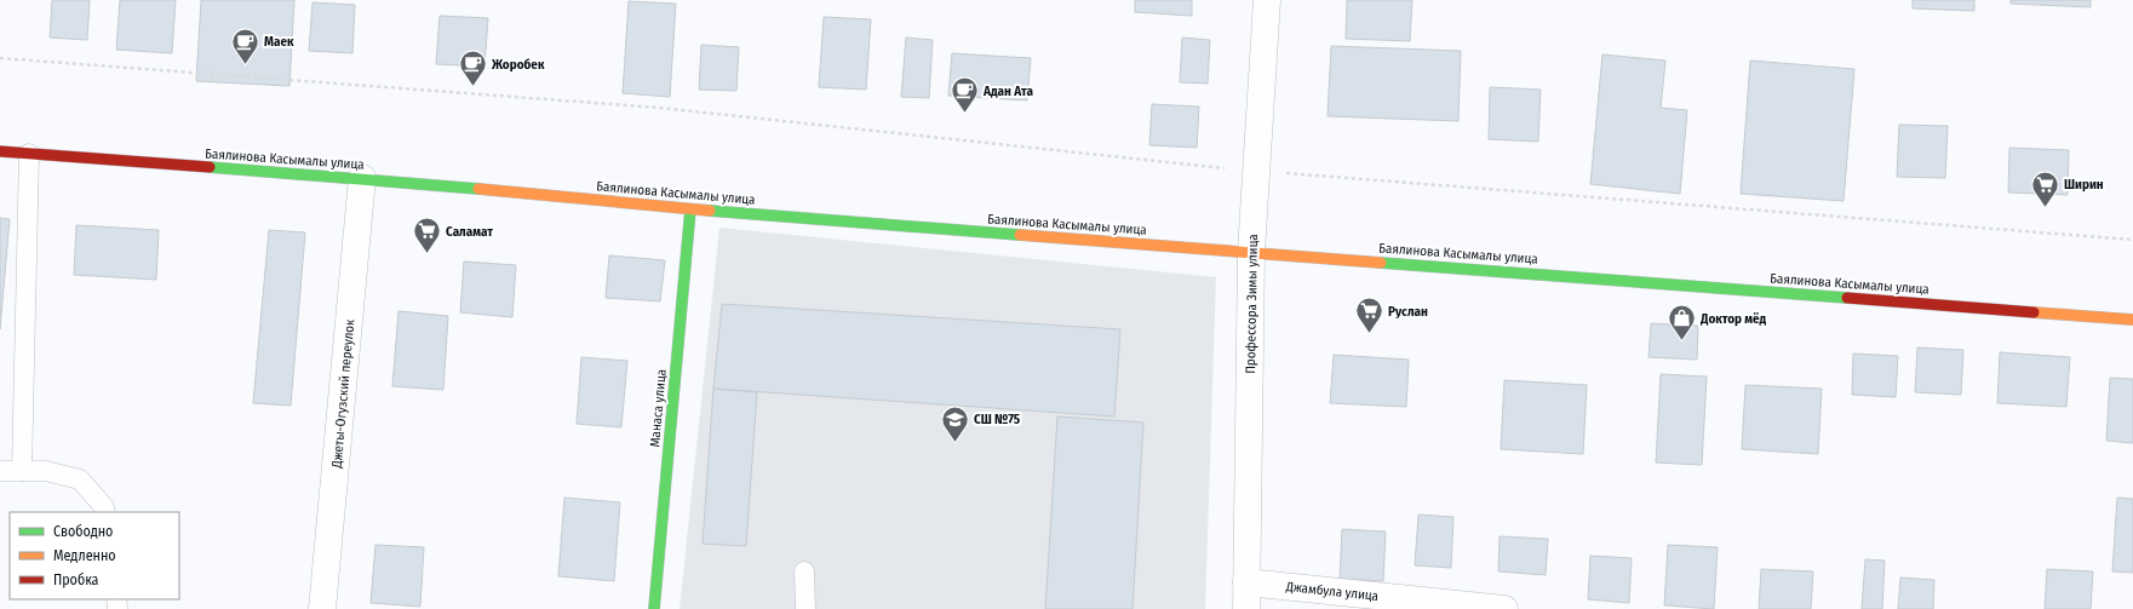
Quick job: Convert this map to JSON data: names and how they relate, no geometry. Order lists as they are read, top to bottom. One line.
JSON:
{"streets":{"main road":["Баялинова Касымалы улица","Манаса улица"],"street":["Профессора Зимы улица","Джеты-Огузский переулок","Джамбула улица"]},"crossings":[["Баялинова Касымалы улица","Профессора Зимы улица"],["Баялинова Касымалы улица","Джеты-Огузский переулок"],["Баялинова Касымалы улица","Манаса улица"],["Профессора Зимы улица","Джамбула улица"]],"places":{"cafe":["Маек","Жоробек","Адан Ата"],"supermarket":["Ширин","Саламат","Руслан"],"shop":["Доктор мёд"],"school or university":["СШ №75"]},"legend":["Свободно","Медленно","Пробка"]}
